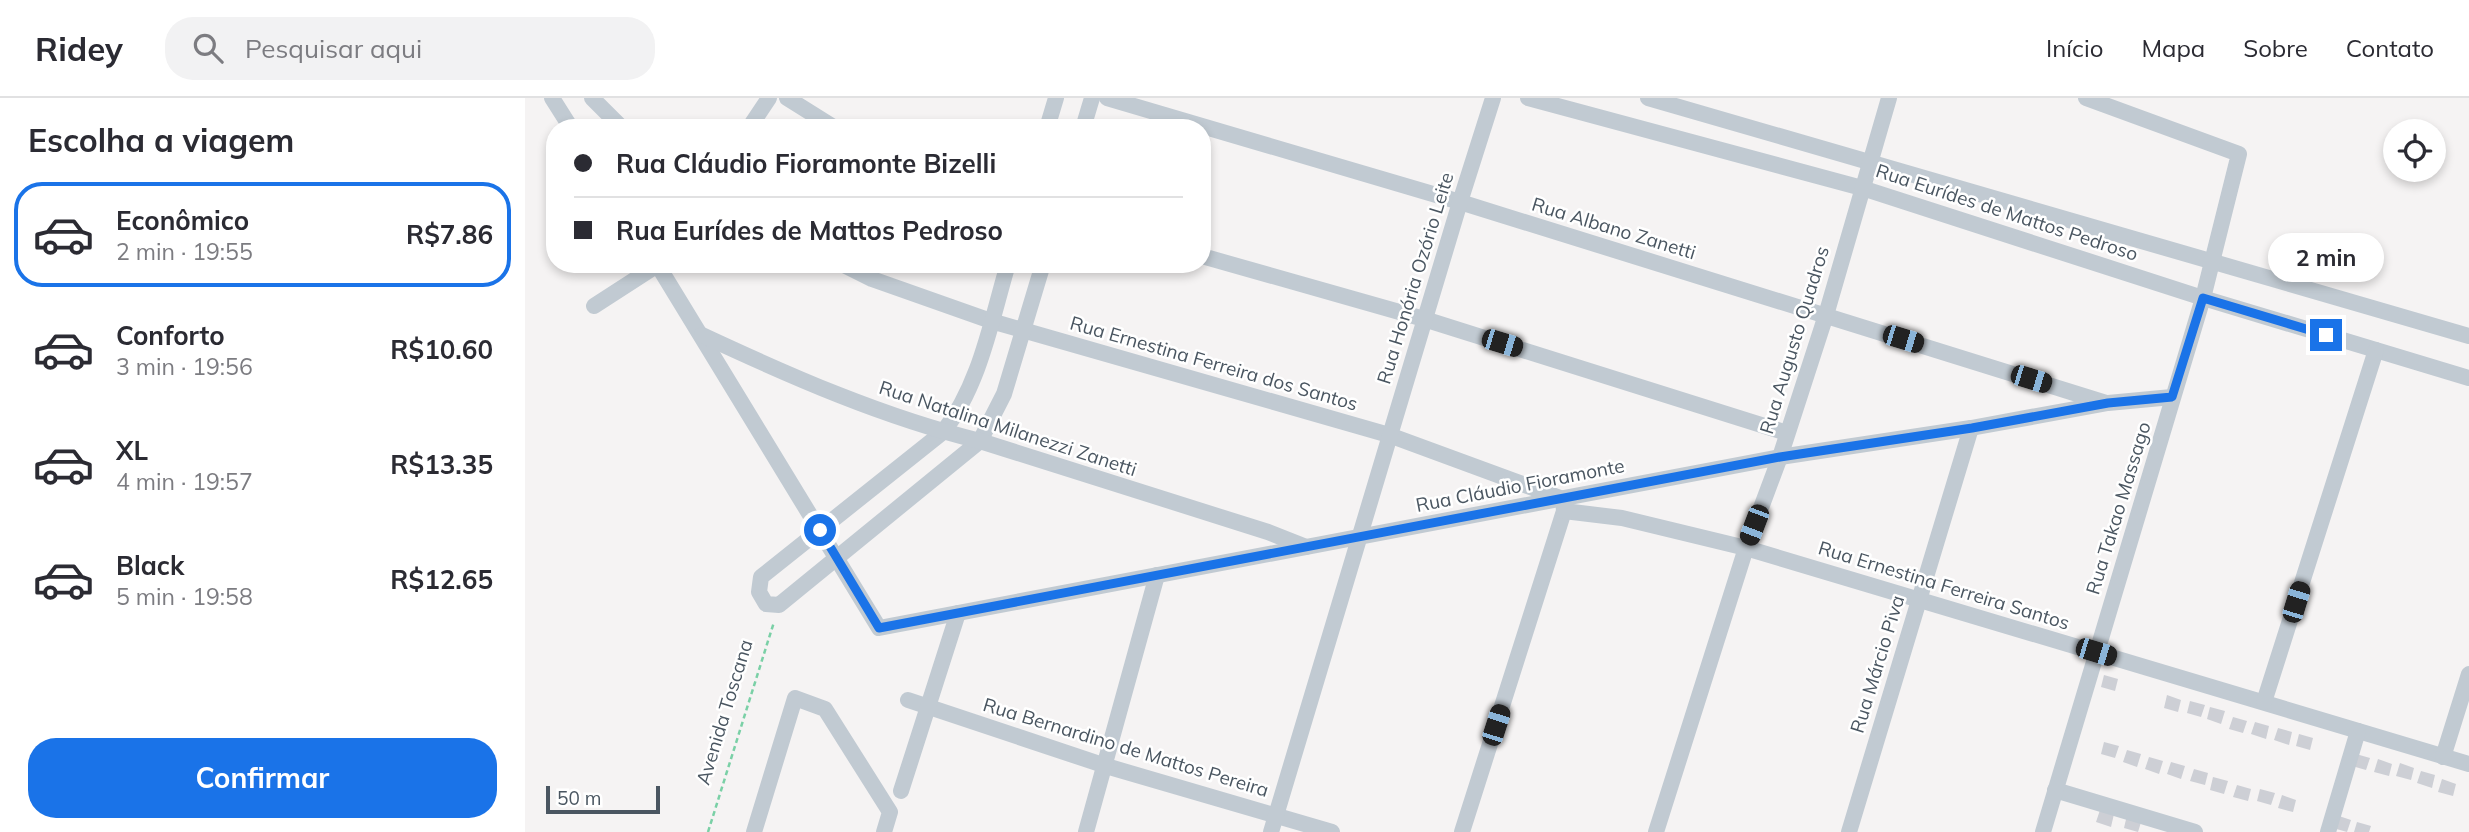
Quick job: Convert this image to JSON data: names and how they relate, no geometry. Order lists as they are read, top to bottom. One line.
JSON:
{"streets":{"street":["Rua Eurídes de Mattos Pedroso","Rua Albano Zanetti","Rua Honória Ozório Leite","Rua Augusto Quadros","Rua Ernestina Ferreira dos Santos","Rua Natalina Milanezzi Zanetti","Rua Cláudio Fioramonte","Rua Takao Massago","Rua Ernestina Ferreira Santos","Rua Márcio Piva","Rua Bernardino de Mattos Pereira"],"path":["Avenida Toscana"]},"crossings":[["Rua Eurídes de Mattos Pedroso","Rua Augusto Quadros"],["Rua Eurídes de Mattos Pedroso","Rua Takao Massago"],["Rua Albano Zanetti","Rua Honória Ozório Leite"],["Rua Albano Zanetti","Rua Augusto Quadros"],["Rua Albano Zanetti","Rua Cláudio Fioramonte"],["Rua Honória Ozório Leite","Rua Ernestina Ferreira dos Santos"],["Rua Honória Ozório Leite","Rua Cláudio Fioramonte"],["Rua Honória Ozório Leite","Rua Bernardino de Mattos Pereira"],["Rua Augusto Quadros","Rua Cláudio Fioramonte"],["Rua Augusto Quadros","Rua Ernestina Ferreira Santos"],["Rua Ernestina Ferreira dos Santos","Rua Cláudio Fioramonte"],["Rua Ernestina Ferreira dos Santos","Rua Ernestina Ferreira Santos"],["Rua Natalina Milanezzi Zanetti","Rua Cláudio Fioramonte"],["Rua Cláudio Fioramonte","Rua Takao Massago"],["Rua Cláudio Fioramonte","Rua Ernestina Ferreira Santos"],["Rua Cláudio Fioramonte","Rua Márcio Piva"],["Rua Takao Massago","Rua Ernestina Ferreira Santos"],["Rua Ernestina Ferreira Santos","Rua Márcio Piva"]],"scale_bar":"50 m","page":{"header":"Ridey","search":"Pesquisar aqui","nav":["Início","Mapa","Sobre","Contato"],"heading":"Escolha a viagem","banner":["Rua Cláudio Fioramonte Bizelli","Rua Eurídes de Mattos Pedroso"],"list":[{"name":"Econômico","note":"2 min · 19:55","value":"R$7.86"},{"name":"Conforto","note":"3 min · 19:56","value":"R$10.60"},{"name":"XL","note":"4 min · 19:57","value":"R$13.35"},{"name":"Black","note":"5 min · 19:58","value":"R$12.65"}],"bubble":"2 min","buttons":"Confirmar","scale":"50 m"}}
